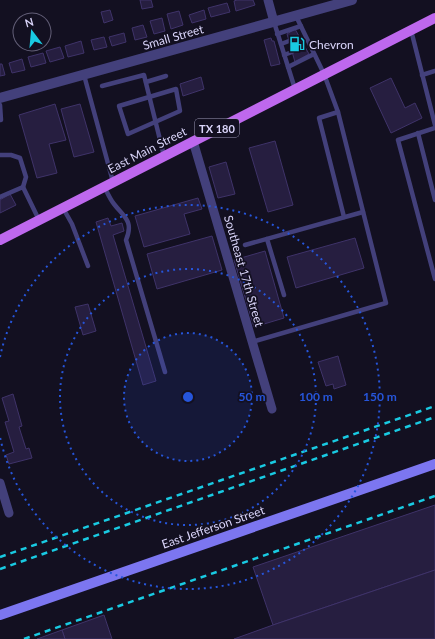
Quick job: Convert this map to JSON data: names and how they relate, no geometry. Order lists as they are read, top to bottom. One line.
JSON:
{"streets":{"main road":["TX 180","East Main Street","East Jefferson Street"],"street":["Small Street","Southeast 17th Street"]},"crossings":[["East Main Street","Southeast 17th Street"]],"places":{"fuel station":["Chevron"]},"north":"top","rings":["50 m","100 m","150 m"]}
